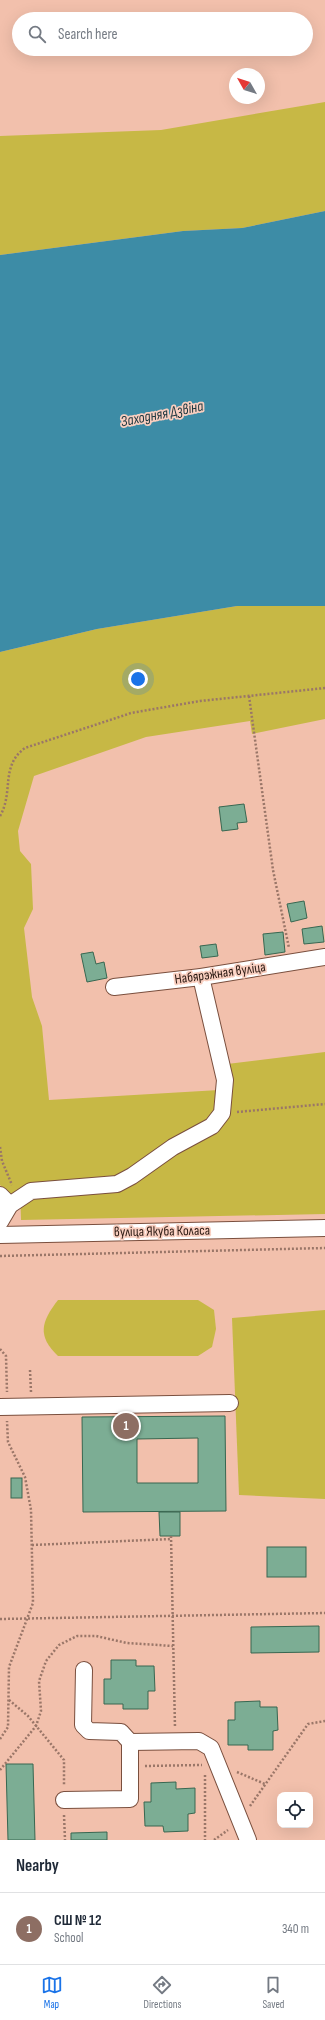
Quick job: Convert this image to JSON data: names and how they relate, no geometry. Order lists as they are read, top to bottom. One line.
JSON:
{"streets":{"street":["Набярэжная вуліца","вуліца Якуба Коласа"]},"water":["Заходняя Дзвіна"],"north":"top left","page":{"search":"Search here","pins":"1","heading":"Nearby","list":[{"mark":"1","name":"СШ № 12","note":"School","value":"340 m"}],"nav":["Map","Directions","Saved"]}}
